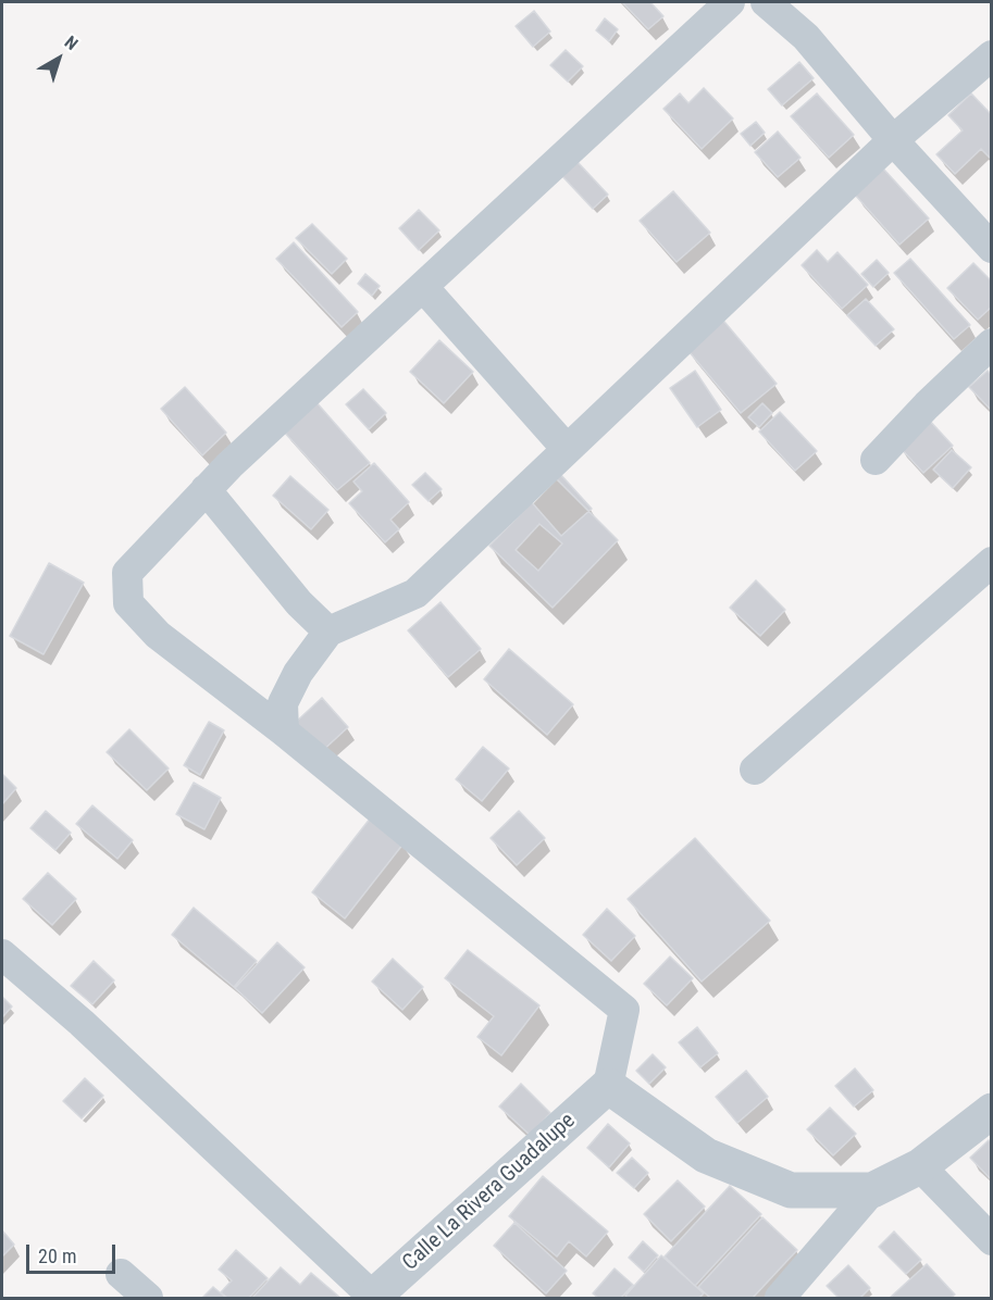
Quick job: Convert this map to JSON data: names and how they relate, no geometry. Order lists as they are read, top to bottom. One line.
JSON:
{"streets":{"street":["Calle La Rivera Guadalupe"]},"scale_bar":"20 m","north":"top right"}
